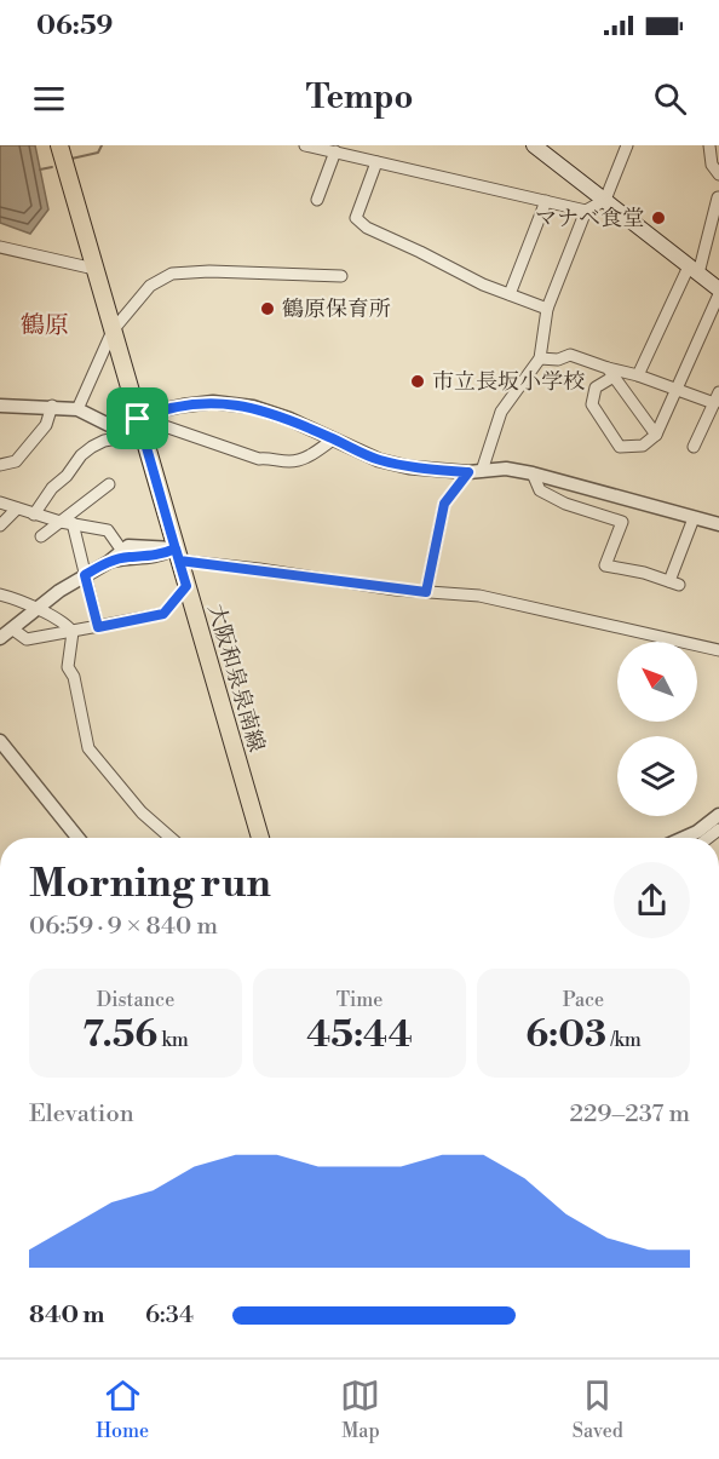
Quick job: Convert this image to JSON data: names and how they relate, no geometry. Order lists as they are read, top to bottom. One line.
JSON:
{"streets":{"main road":["大阪和泉泉南線"]},"districts":["鶴原"],"places":["マナベ食堂","鶴原保育所","市立長坂小学校"],"north":"top left","page":{"status":"06:59","header":"Tempo","heading":["Morning run","06:59 · 9 × 840 m"],"stats":[["Distance","7.56 km"],["Time","45:44"],["Pace","6:03 /km"]],"chart":["Elevation","229–237 m"],"list":[{"name":"840 m","note":"6:34"}],"tabs":["Home","Map","Saved"]}}
